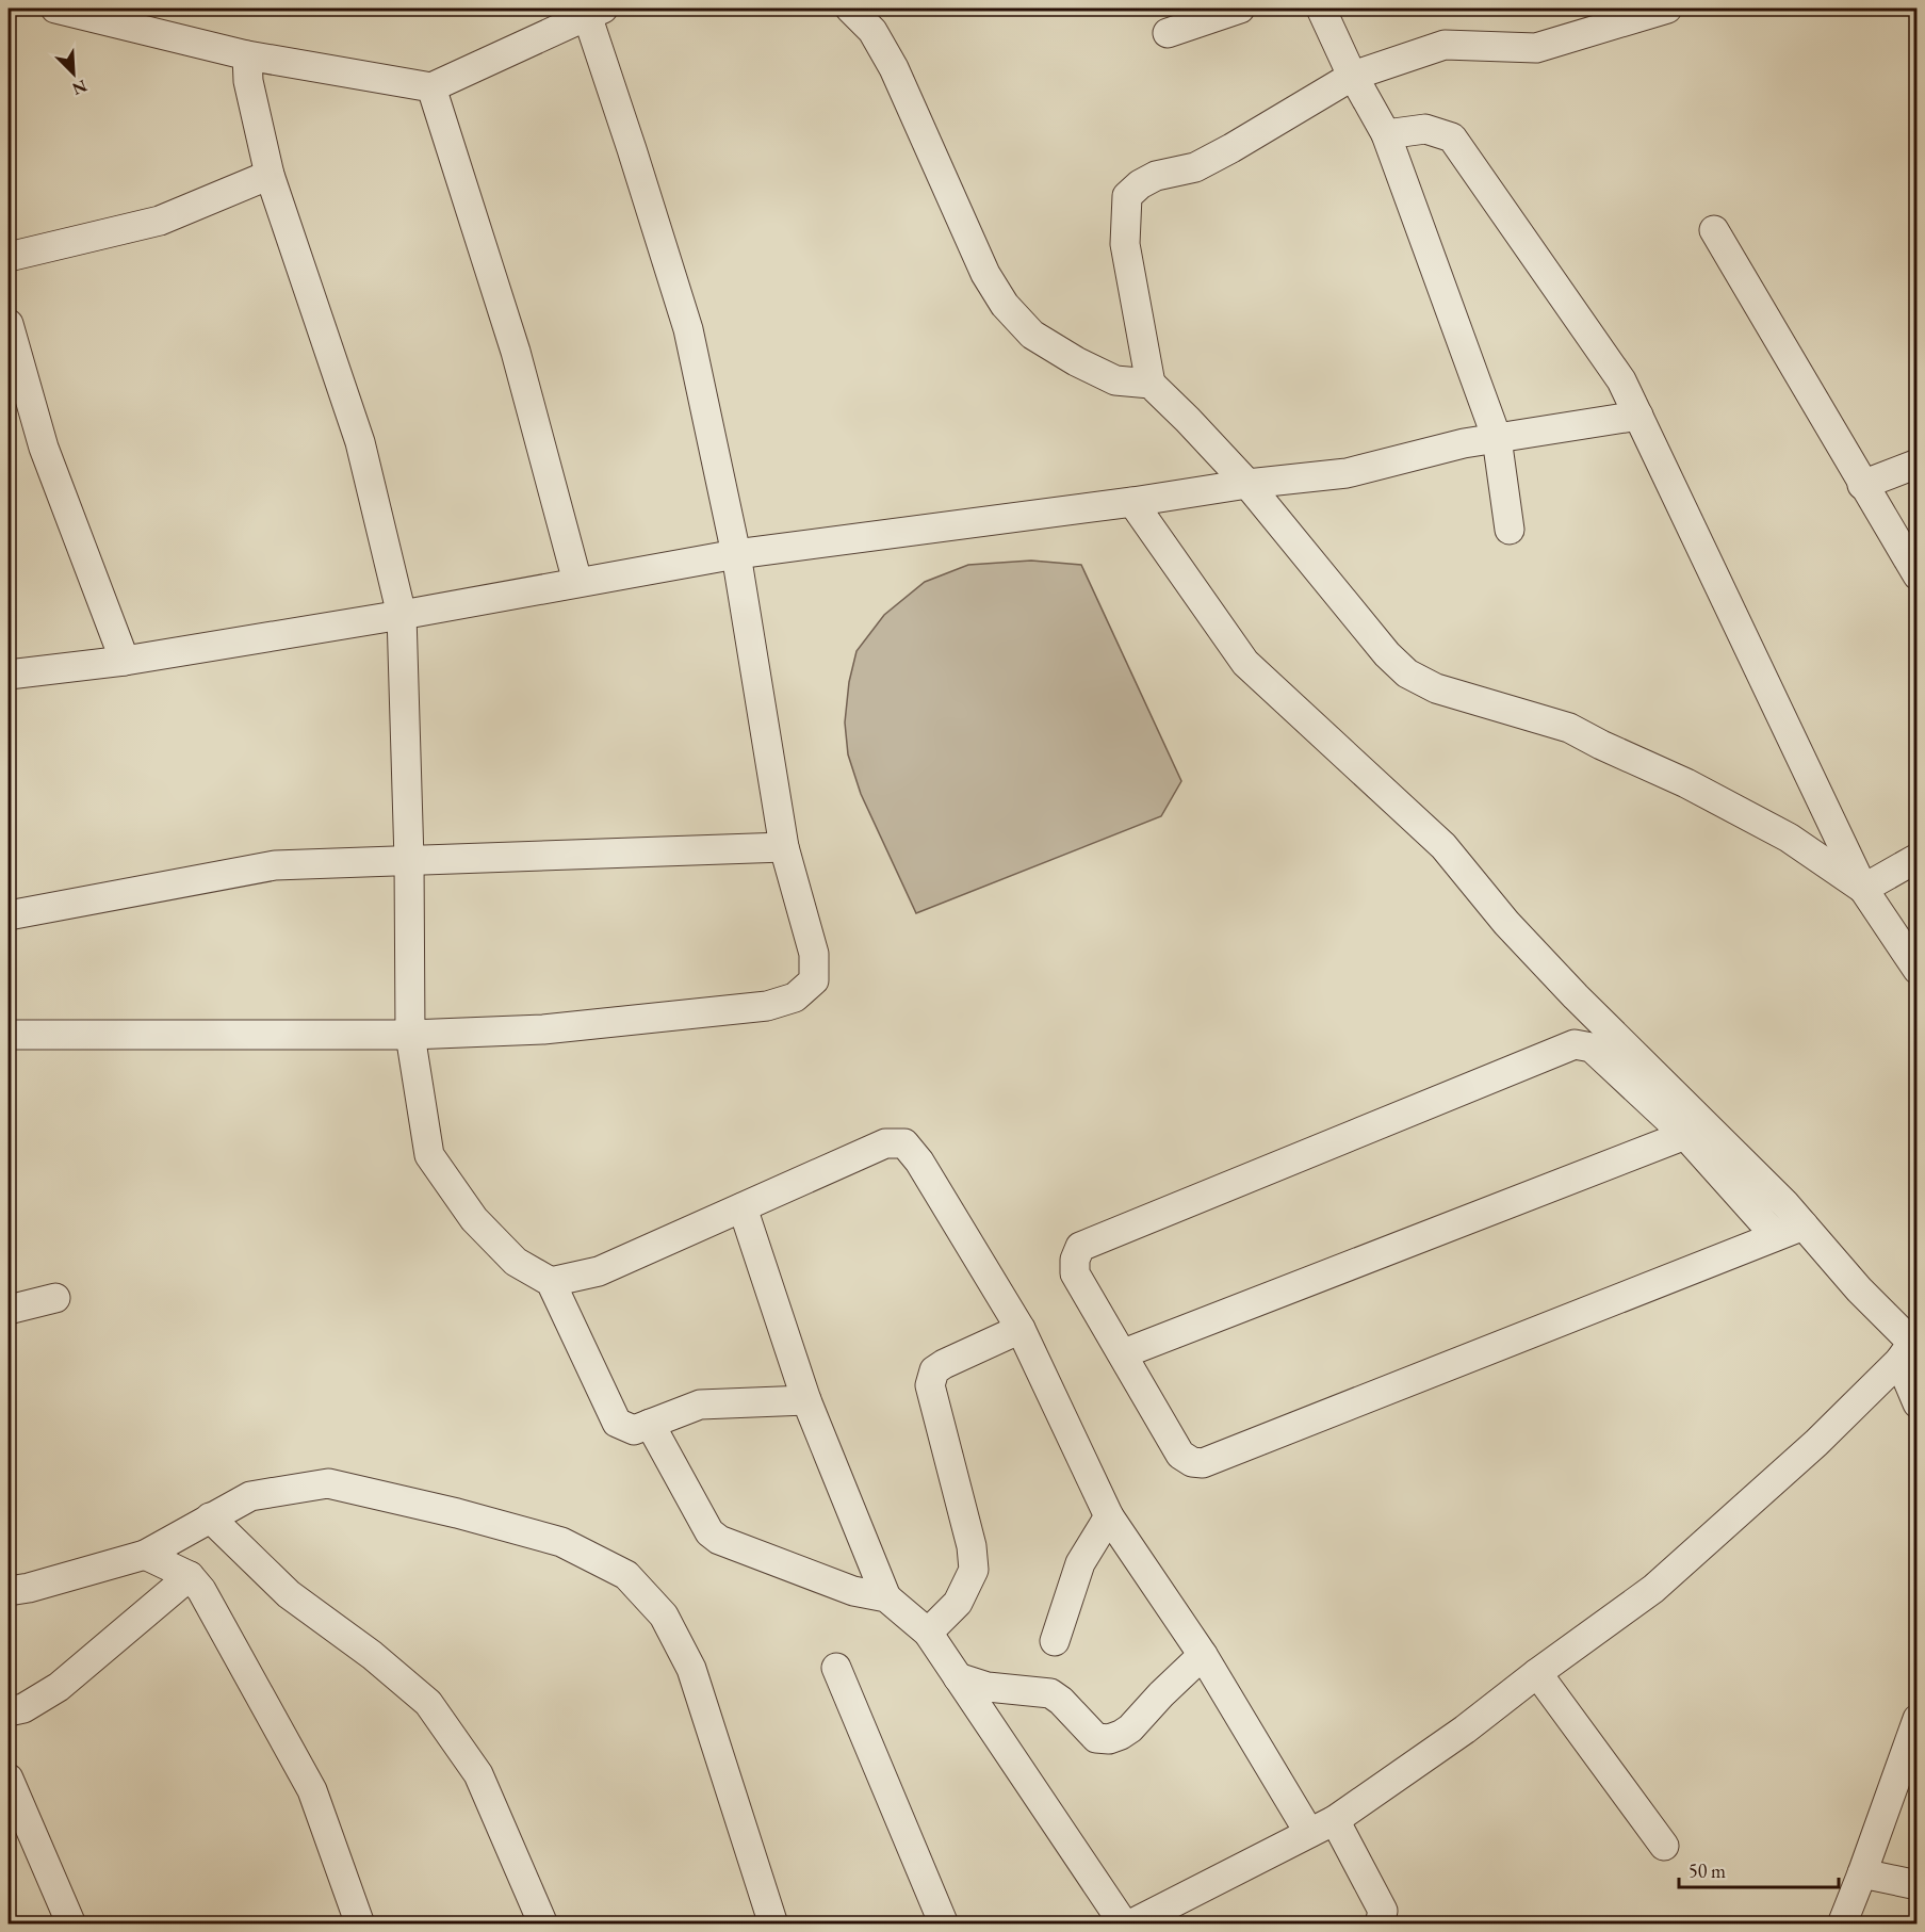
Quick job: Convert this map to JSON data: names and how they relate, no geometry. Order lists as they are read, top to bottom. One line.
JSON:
{"scale_bar":"50 m","north":"bottom right"}
